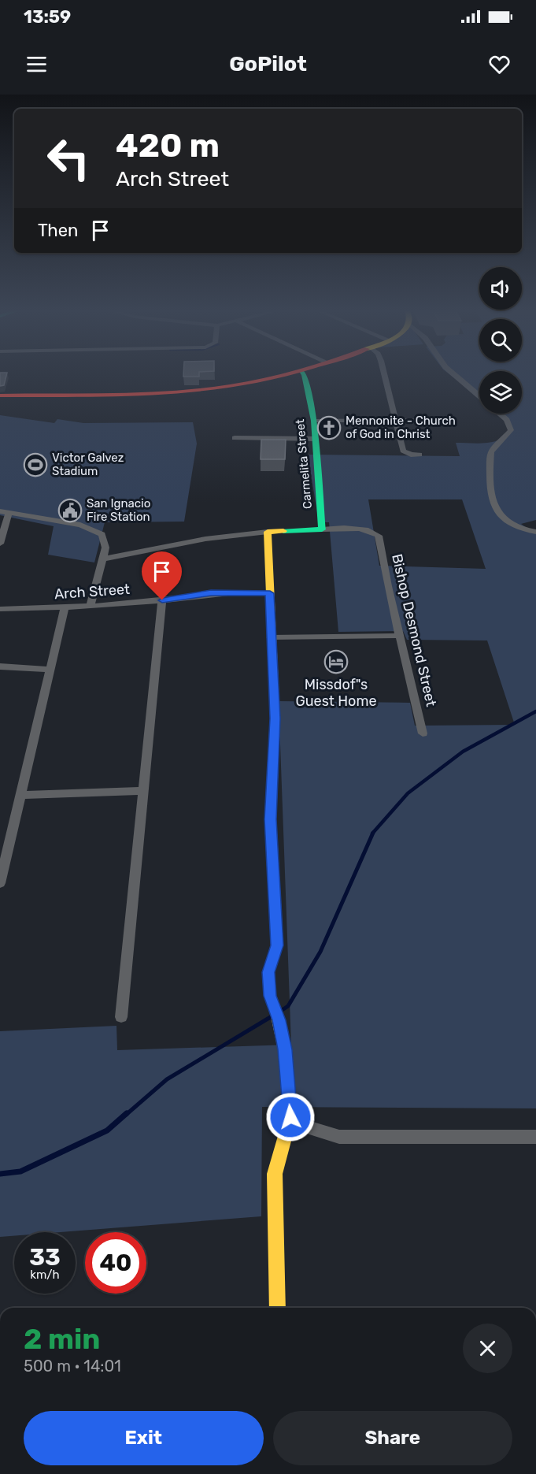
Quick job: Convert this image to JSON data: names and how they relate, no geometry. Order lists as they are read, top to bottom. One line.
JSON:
{"streets":{"street":["Carmelita Street","Arch Street","Bishop Desmond Street"]},"crossings":[["Carmelita Street","Bishop Desmond Street"]],"places":{"church":["Mennonite - Church of God in Christ"],"sports":["Victor Galvez Stadium"],"public building":["San Ignacio Fire Station"],"hotel":["Missdof\"s Guest Home"]},"page":{"status":"13:59","header":"GoPilot","turn":["420 m","Arch Street"],"then":"Then","speed":"33 km/h","limit":"40","heading":["2 min","500 m · 14:01"],"buttons":["Exit","Share"]}}
